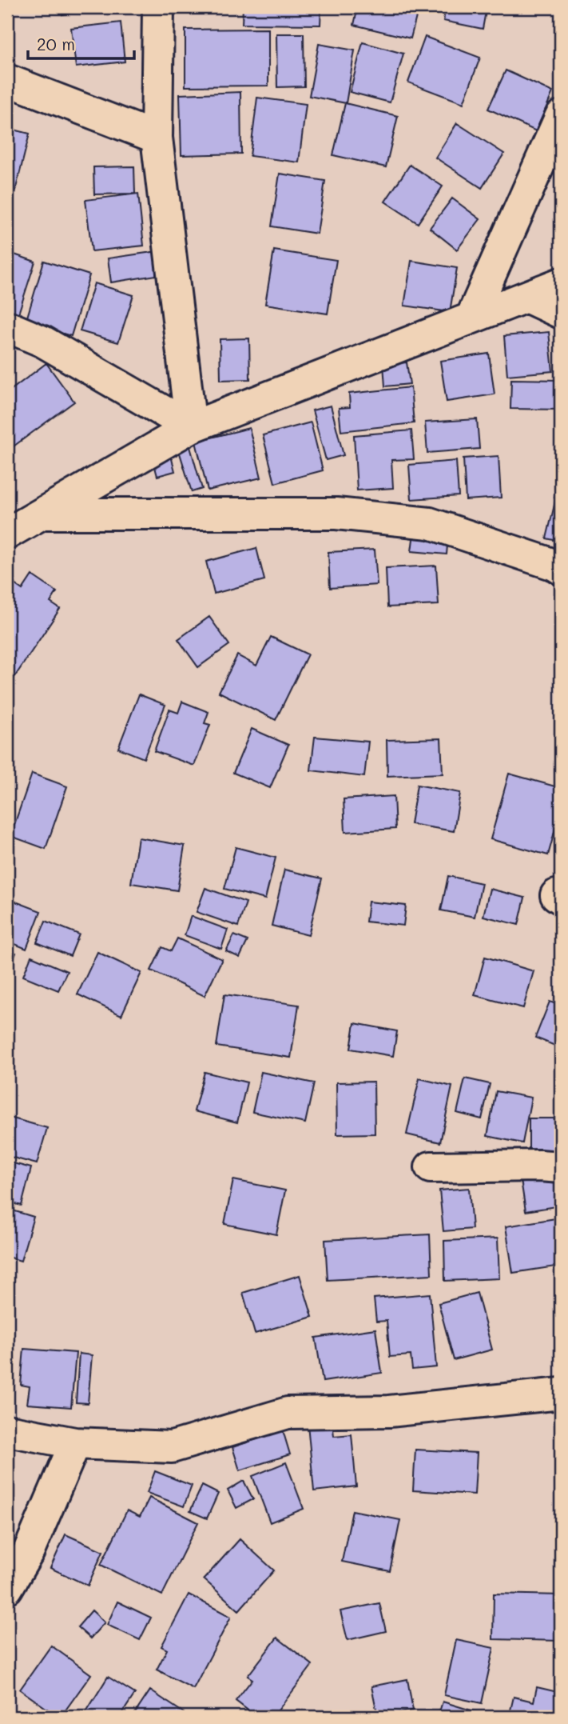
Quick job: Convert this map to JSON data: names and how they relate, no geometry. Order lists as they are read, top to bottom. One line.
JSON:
{"scale_bar":"20 m"}
